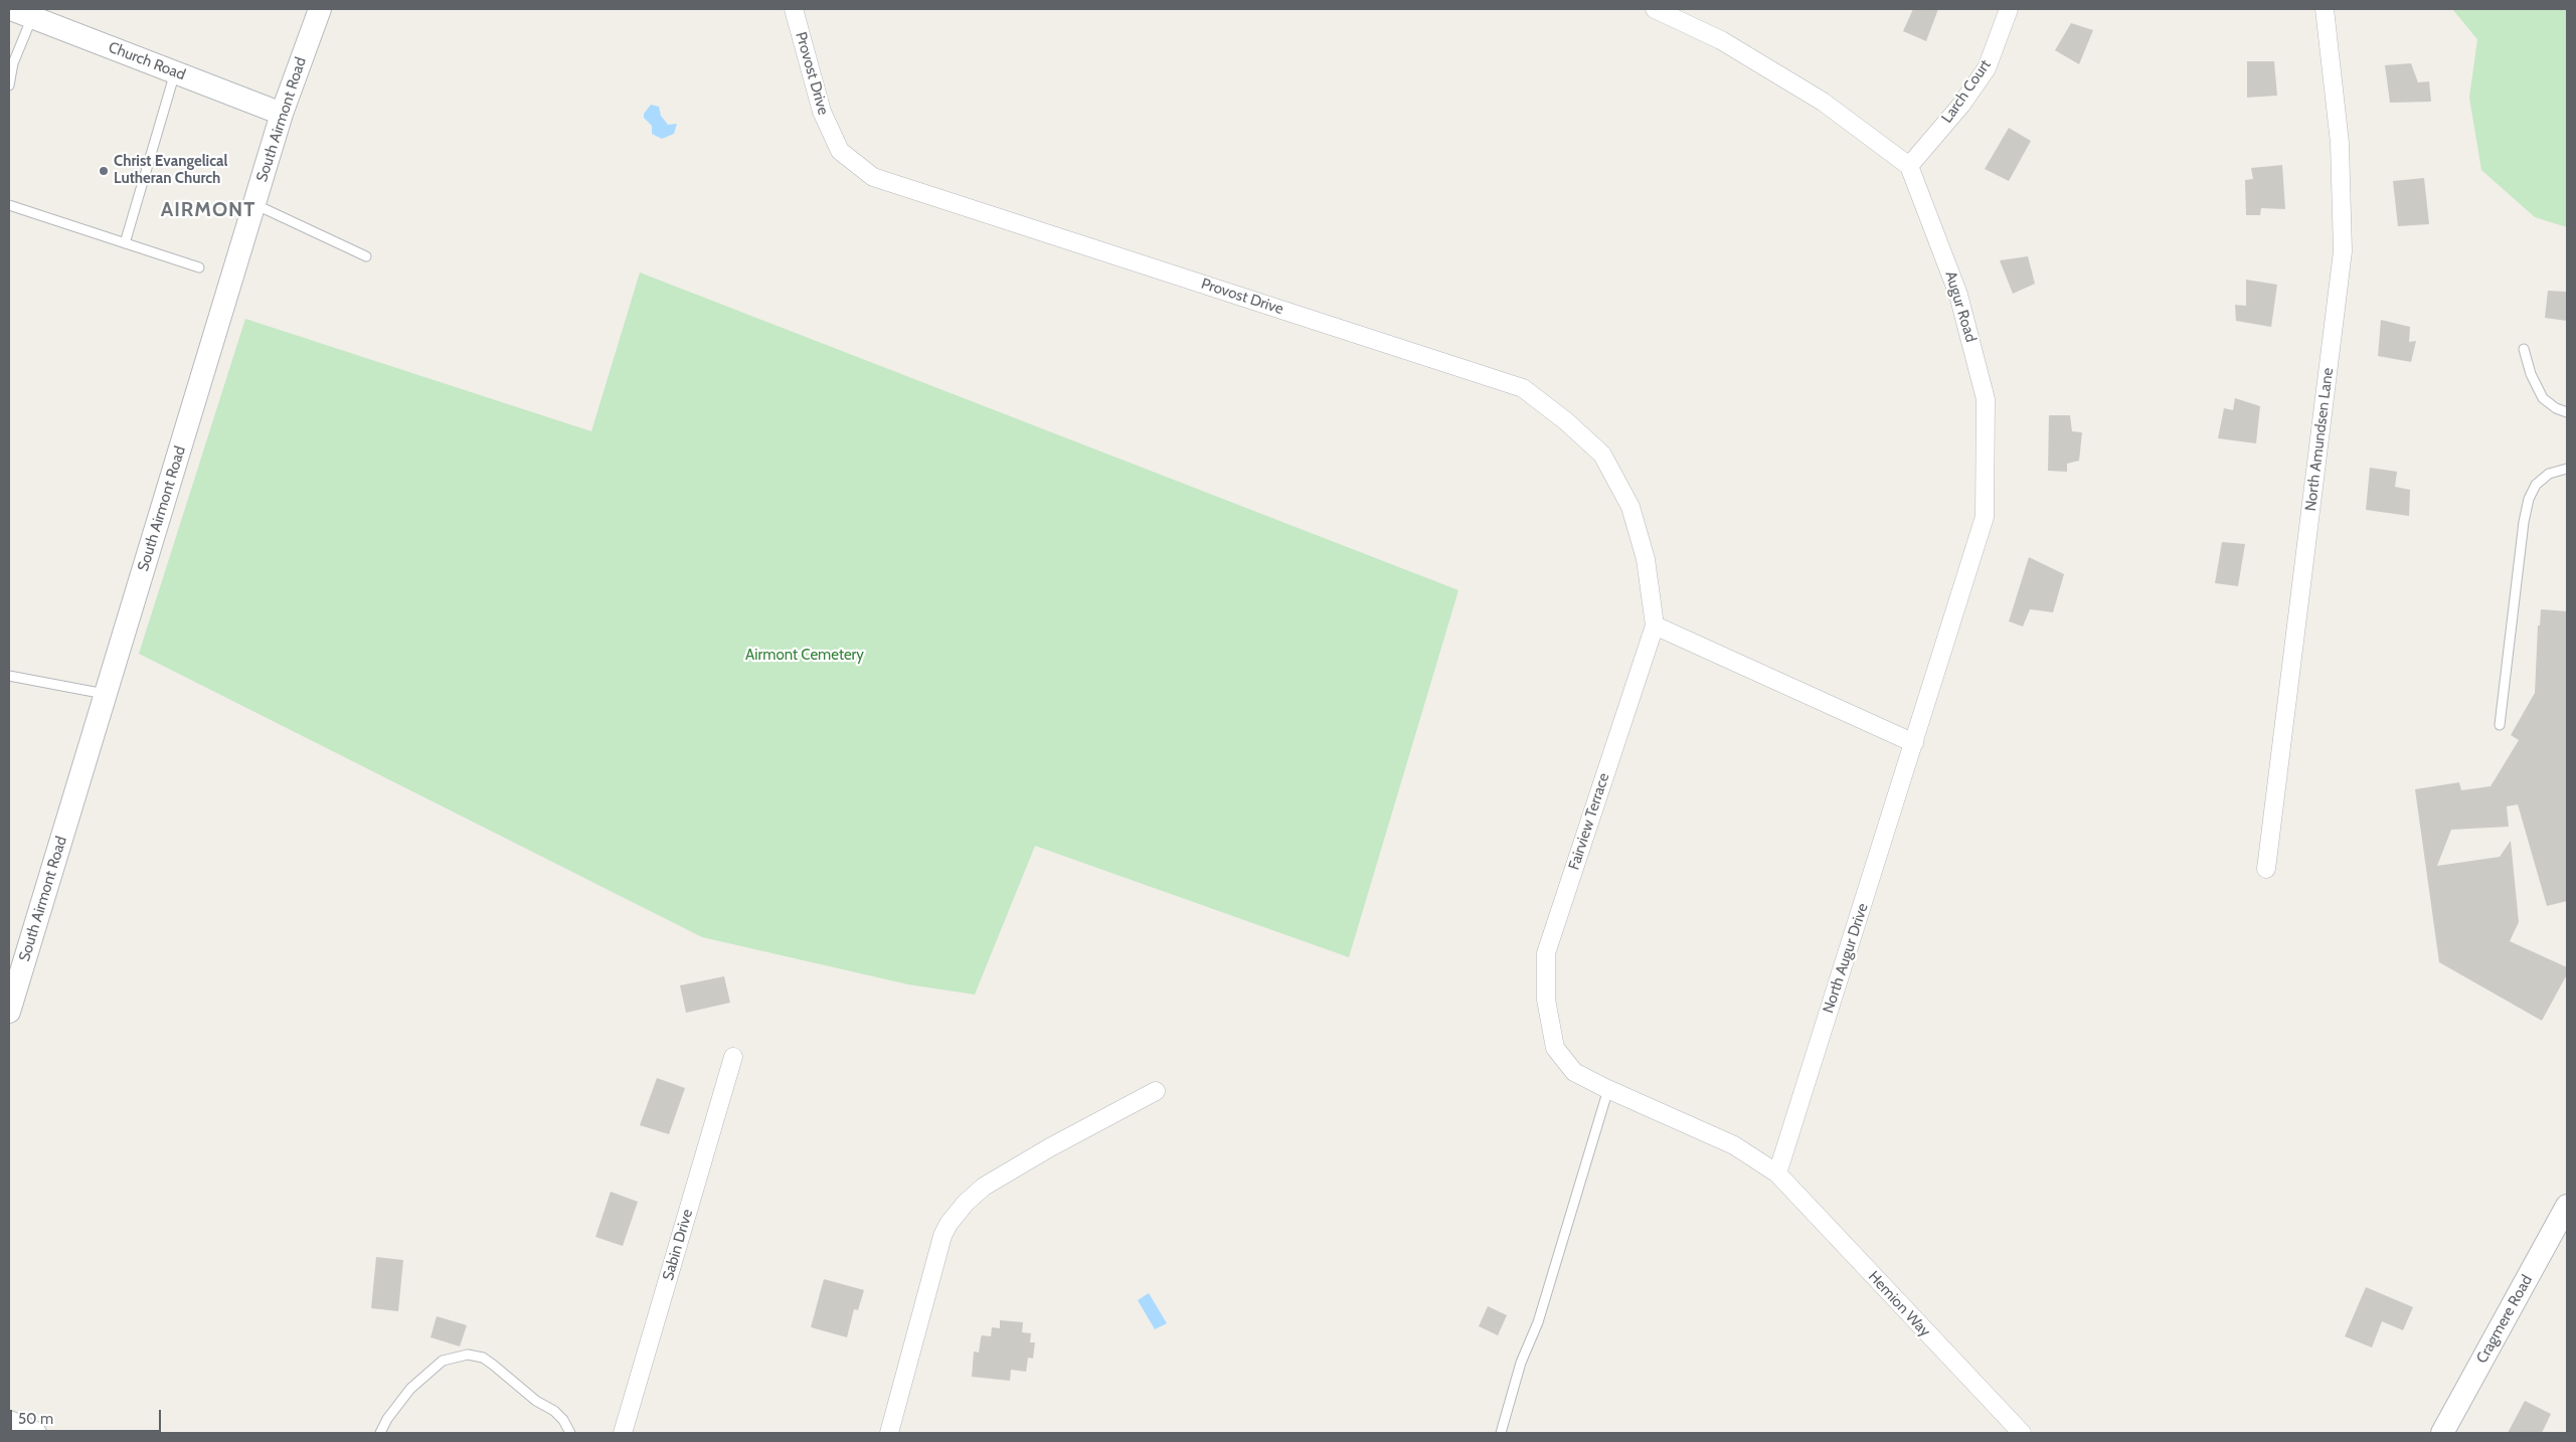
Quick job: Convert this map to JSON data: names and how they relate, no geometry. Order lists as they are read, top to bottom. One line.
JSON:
{"streets":{"street":["Church Road","Provost Drive","Larch Court","South Airmont Road","Augur Road","North Amundsen Lane","Fairview Terrace","North Augur Drive","Sabin Drive","Hemion Way","Cragmere Road"]},"crossings":[["Church Road","South Airmont Road"],["Provost Drive","Fairview Terrace"],["Larch Court","Augur Road"],["Augur Road","North Augur Drive"],["Fairview Terrace","North Augur Drive"],["Fairview Terrace","Hemion Way"],["North Augur Drive","Hemion Way"]],"districts":["AIRMONT"],"parks":["Airmont Cemetery"],"places":["Christ Evangelical Lutheran Church"],"scale_bar":"50 m"}
